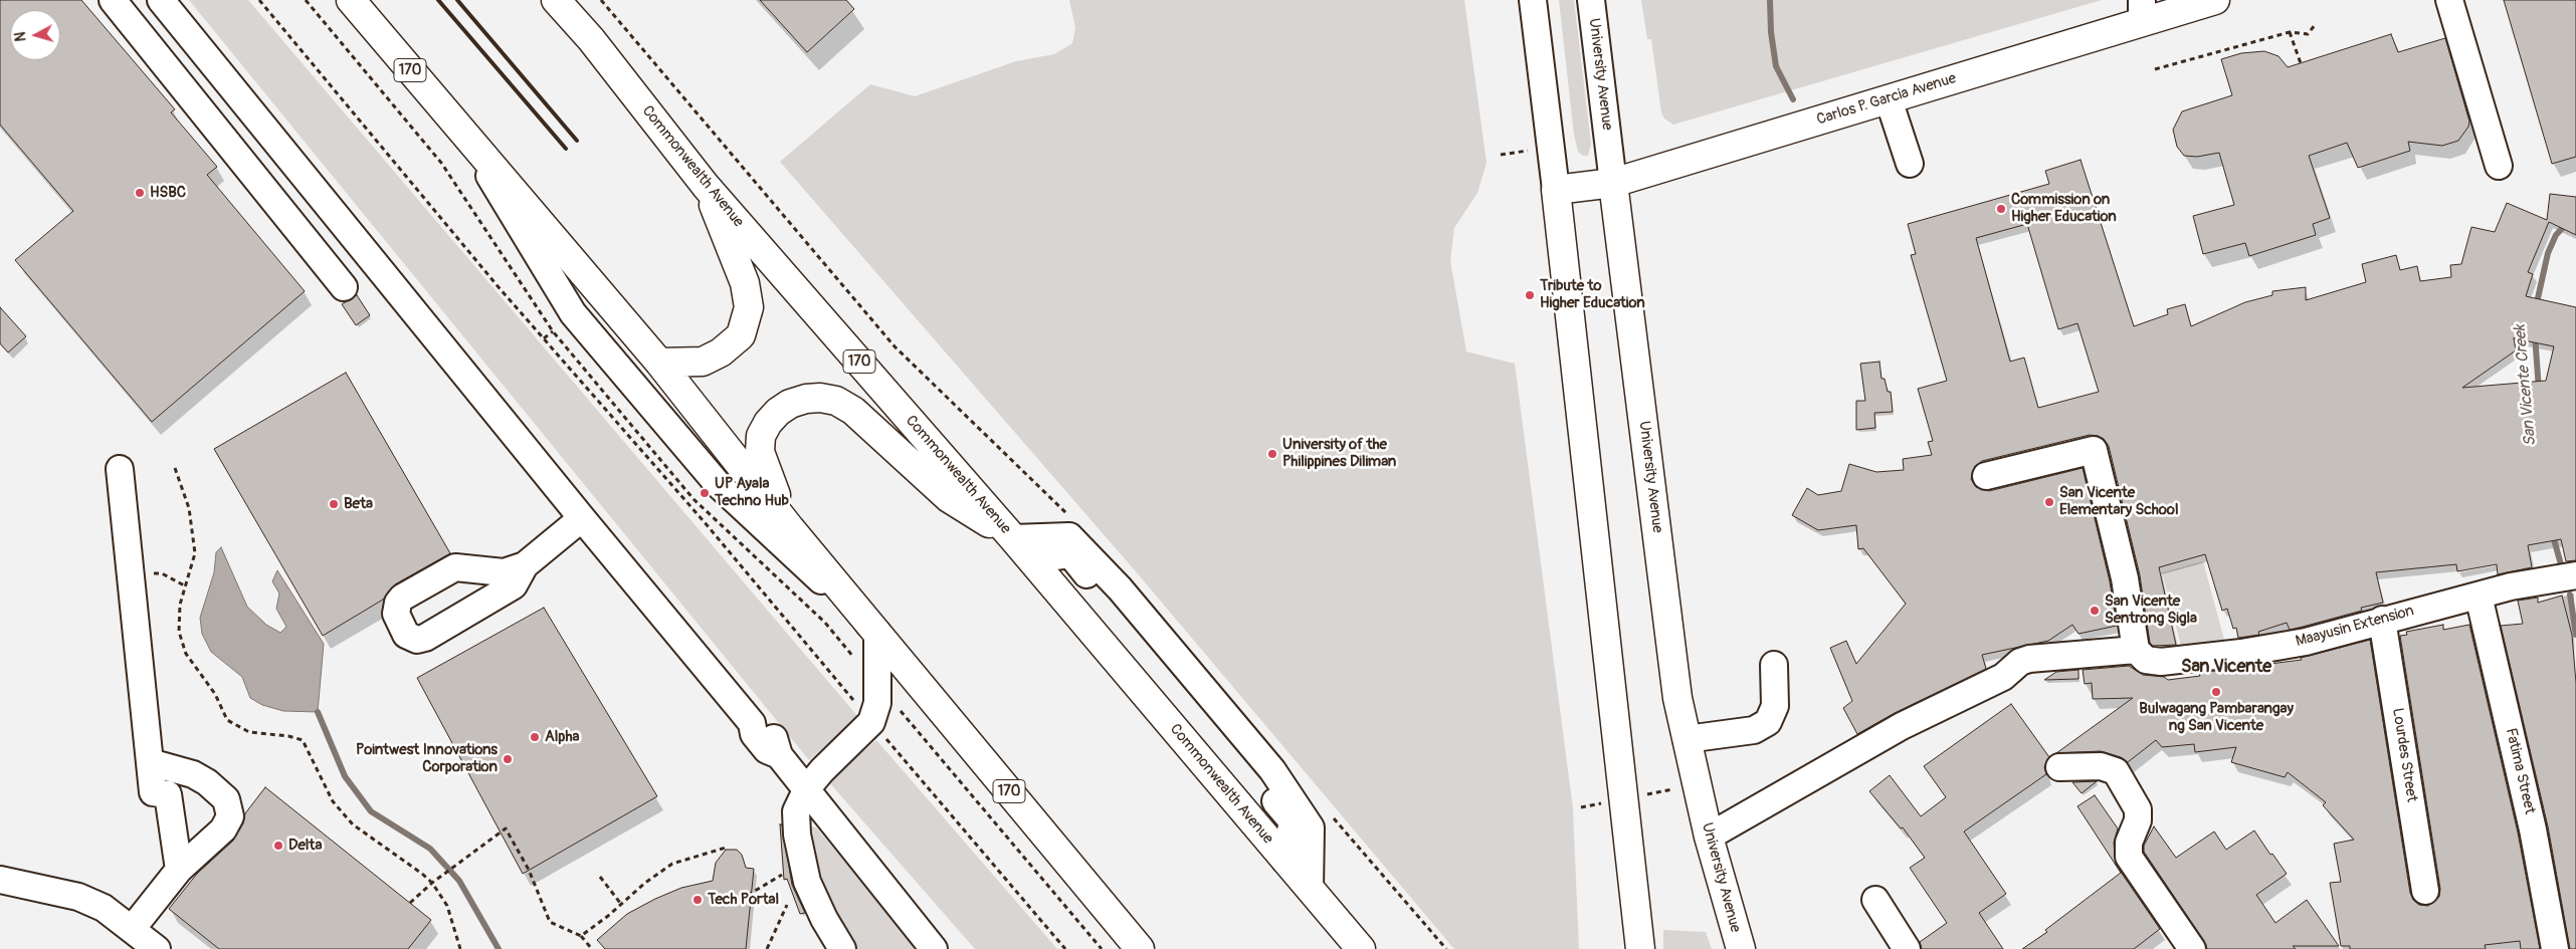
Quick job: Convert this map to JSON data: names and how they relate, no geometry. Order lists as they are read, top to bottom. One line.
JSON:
{"streets":{"main road":["170","University Avenue","Carlos P. Garcia Avenue","Commonwealth Avenue"],"street":["Maayusin Extension","Lourdes Street","Fatima Street"]},"crossings":[["University Avenue","Carlos P. Garcia Avenue"],["Maayusin Extension","Lourdes Street"],["Maayusin Extension","Fatima Street"]],"districts":["San Vicente"],"water":["San Vicente Creek"],"places":["HSBC","Commission on Higher Education","Tribute to Higher Education","University of the Philippines Diliman","UP Ayala Techno Hub","San Vicente Elementary School","Beta","San Vicente Sentrong Sigla","Bulwagang Pambarangay ng San Vicente","Alpha","Pointwest Innovations Corporation","Delta","Tech Portal"],"north":"left"}
